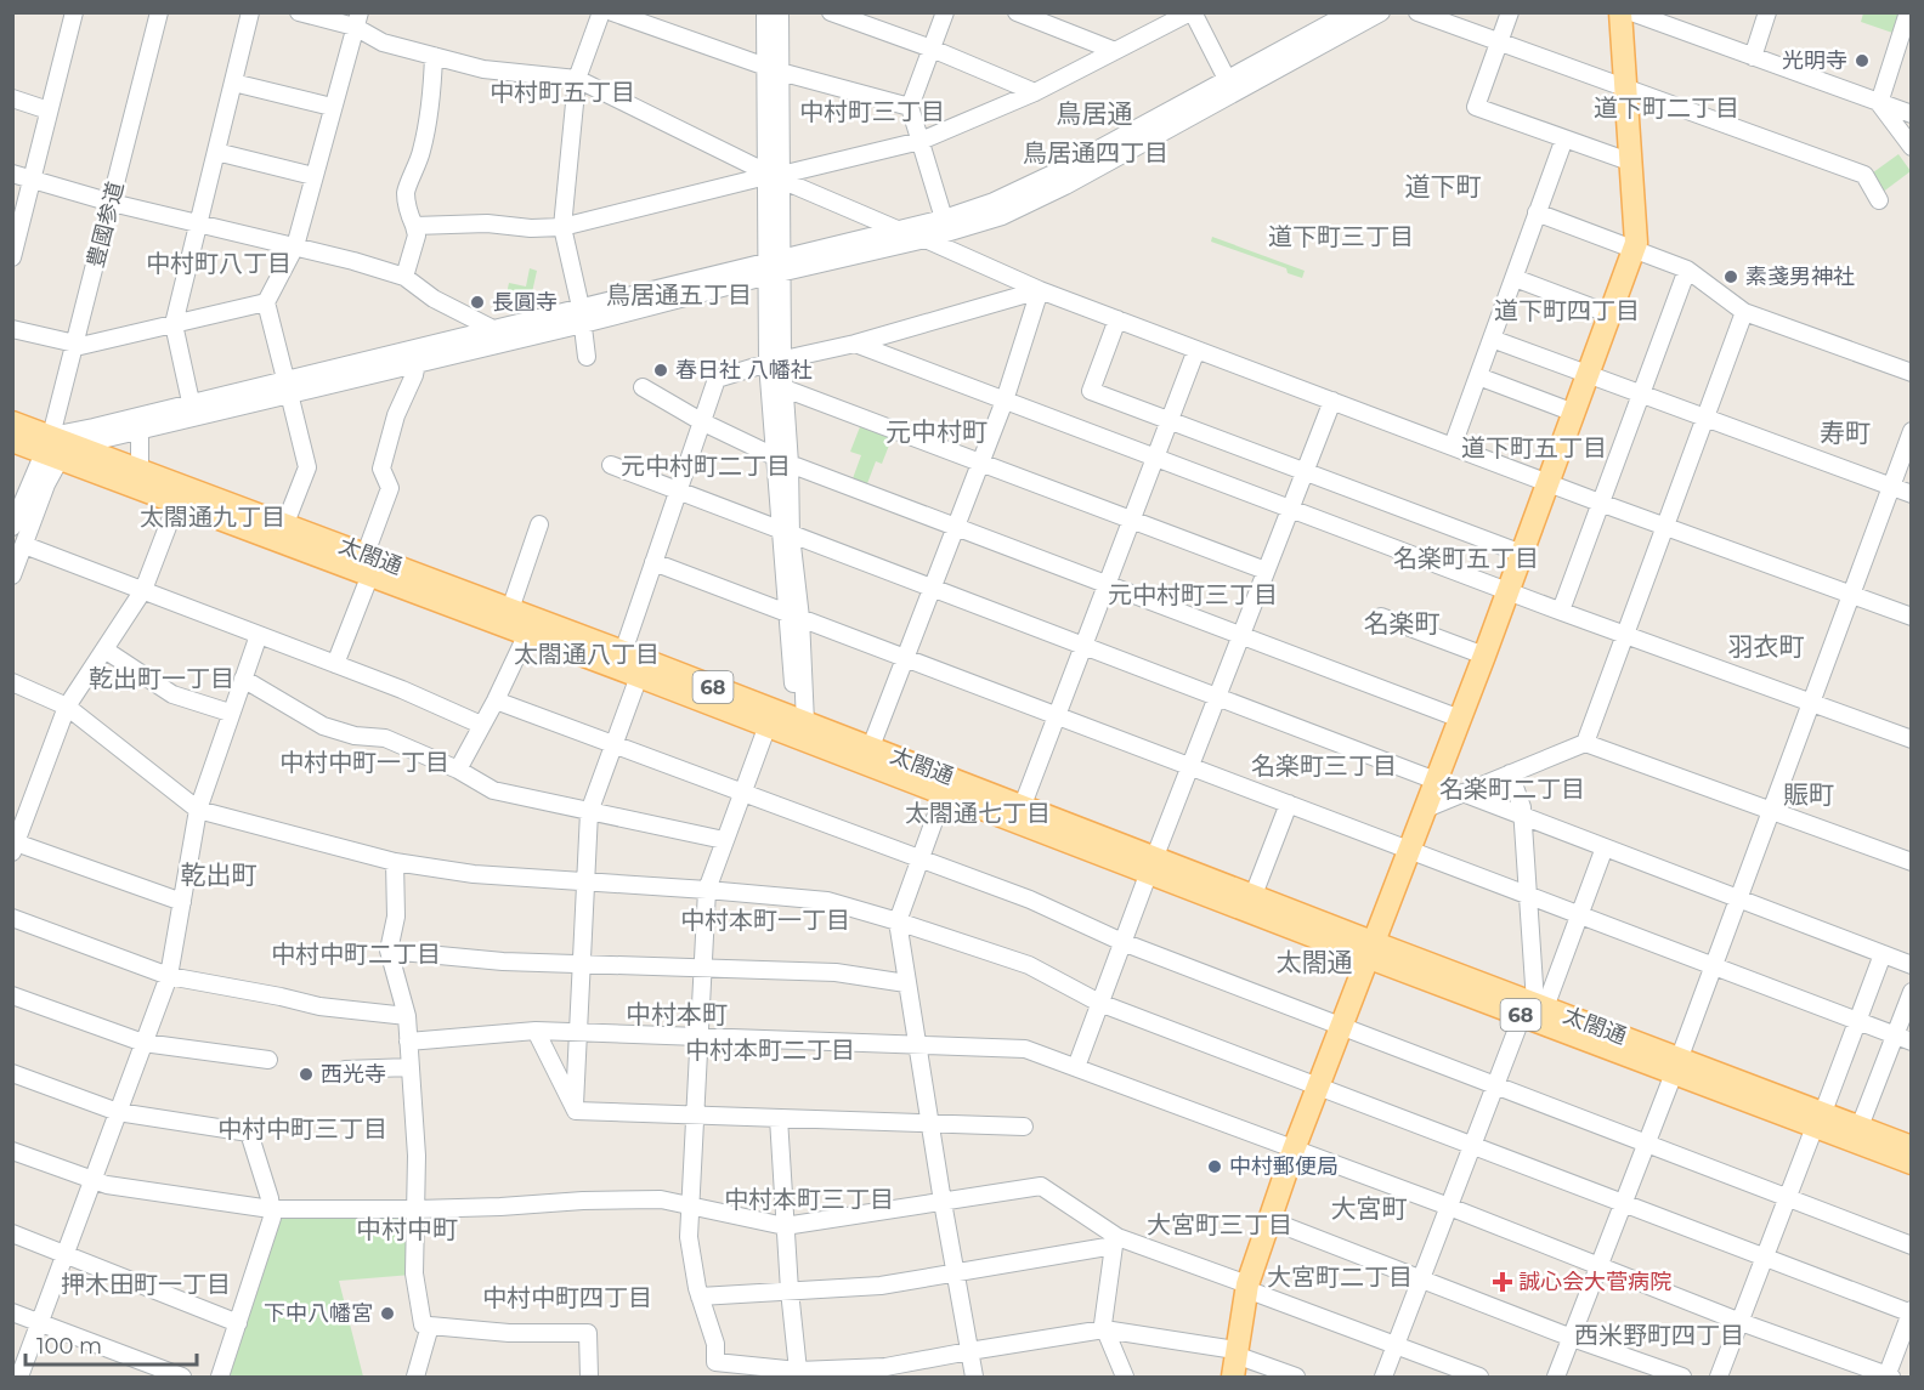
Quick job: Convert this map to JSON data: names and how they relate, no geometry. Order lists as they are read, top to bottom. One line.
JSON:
{"streets":{"main road":["太閤通","68"],"street":["豊國参道"]},"crossings":[["豊國参道","太閤通"]],"districts":["中村町五丁目","道下町二丁目","中村町三丁目","鳥居通","鳥居通四丁目","道下町","道下町三丁目","中村町八丁目","鳥居通五丁目","道下町四丁目","元中村町","寿町","道下町五丁目","元中村町二丁目","太閤通九丁目","名楽町五丁目","元中村町三丁目","名楽町","羽衣町","太閤通八丁目","乾出町一丁目","中村中町一丁目","名楽町三丁目","名楽町二丁目","賑町","太閤通七丁目","乾出町","中村本町一丁目","中村中町二丁目","太閤通","中村本町","中村本町二丁目","中村中町三丁目","中村本町三丁目","大宮町","大宮町三丁目","中村中町","大宮町二丁目","押木田町一丁目","中村中町四丁目","西米野町四丁目"],"places":{"other":["光明寺","素戔男神社","長圓寺","春日社 八幡社","西光寺","中村郵便局","下中八幡宮"],"health":["誠心会大菅病院"]},"scale_bar":"100 m"}
